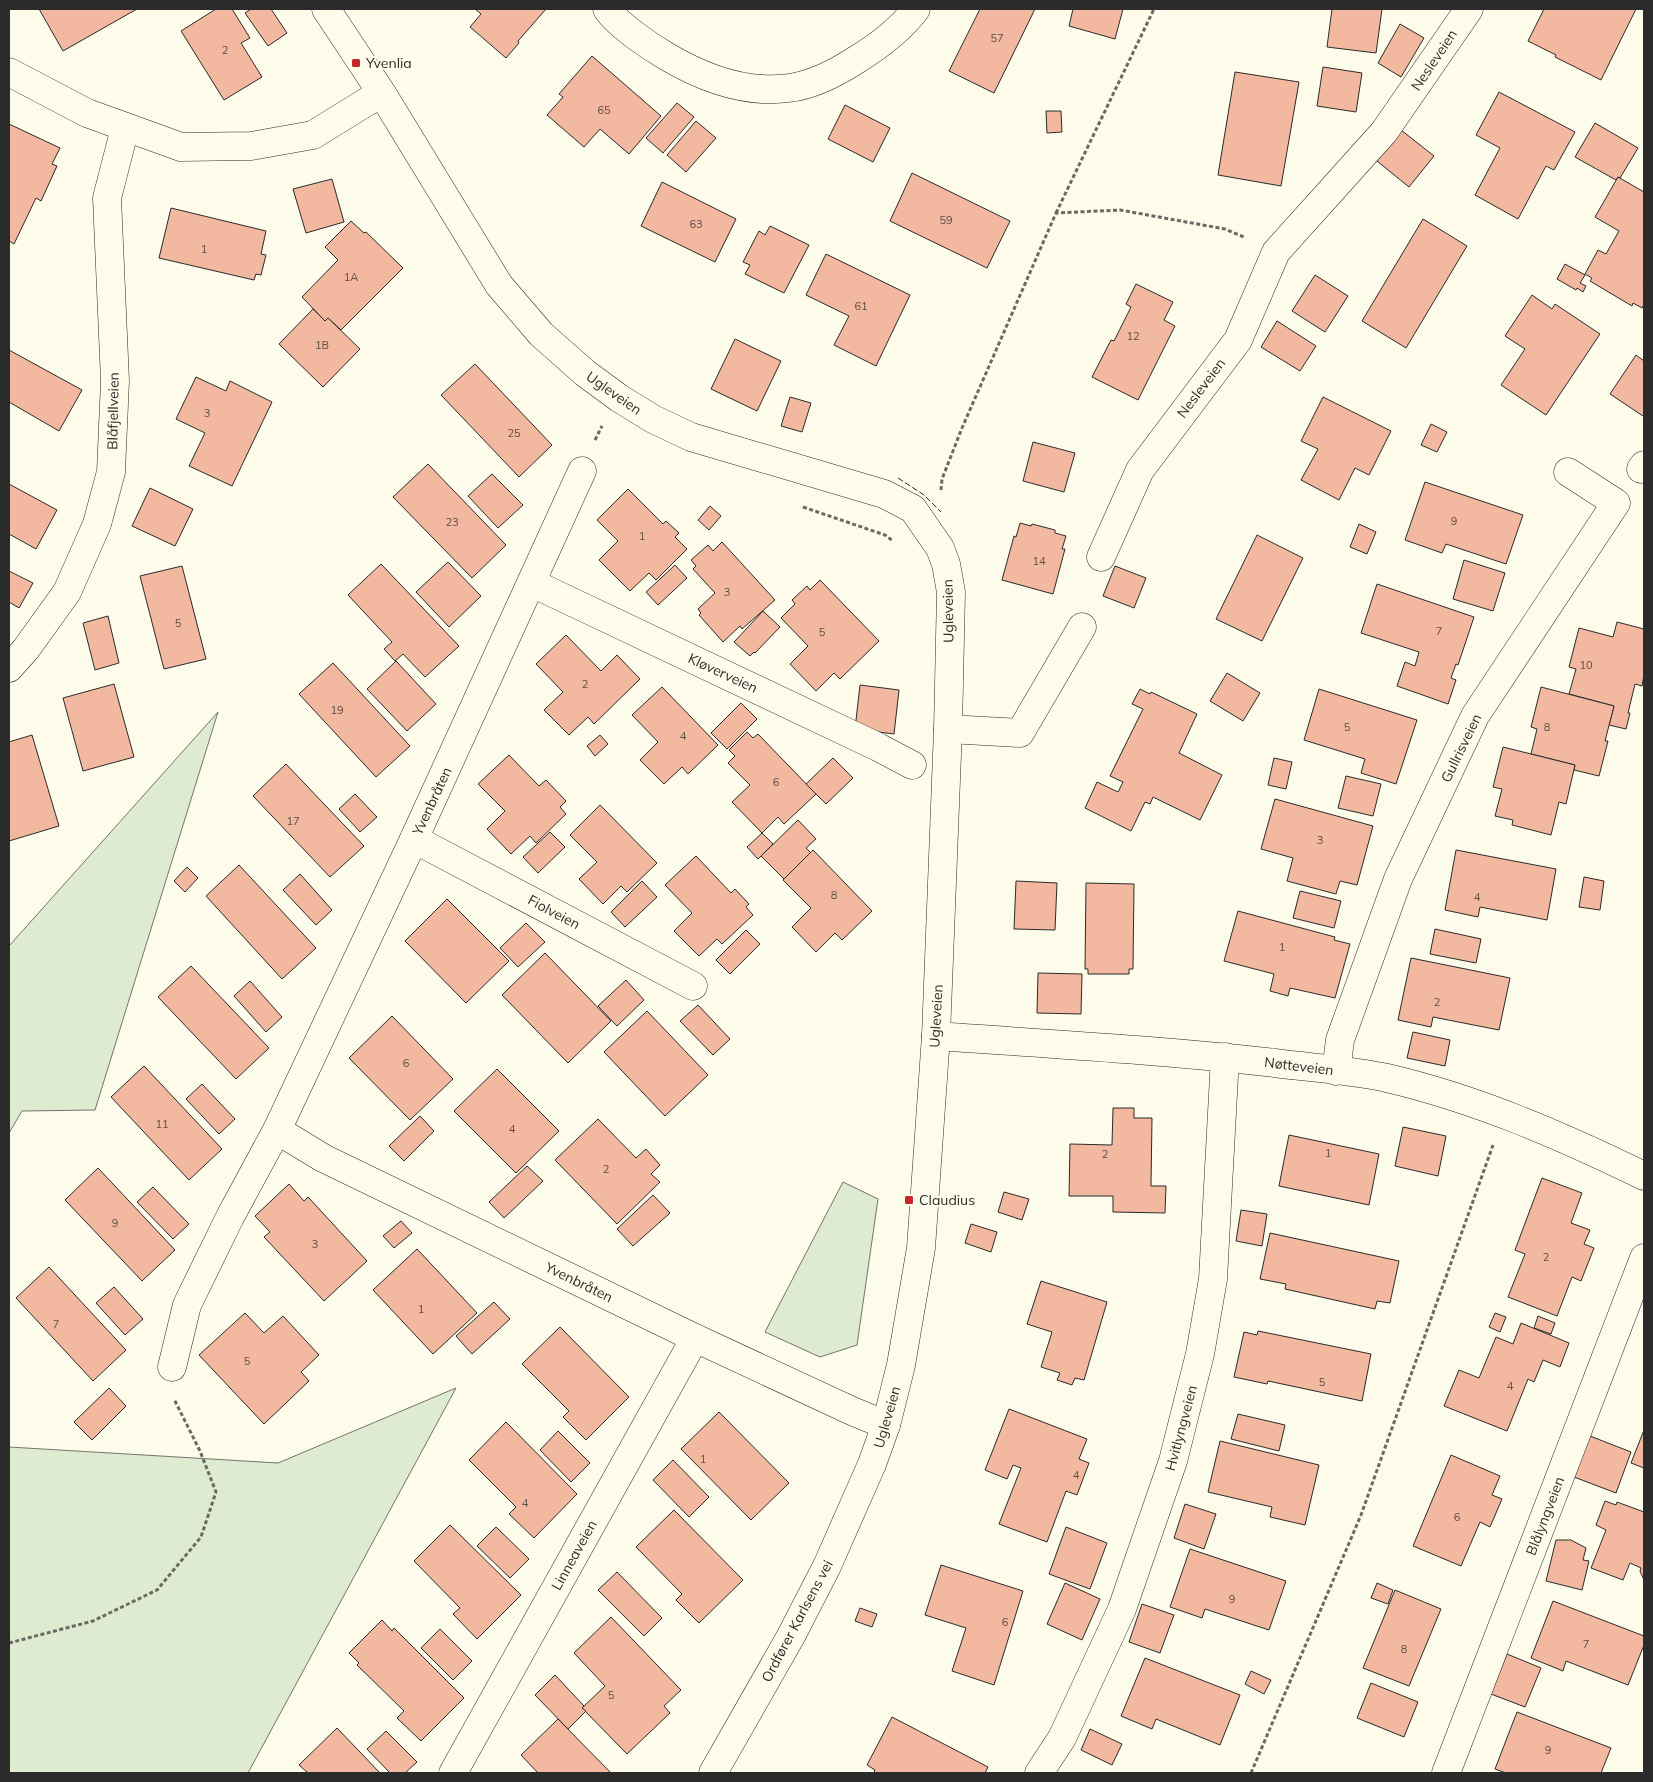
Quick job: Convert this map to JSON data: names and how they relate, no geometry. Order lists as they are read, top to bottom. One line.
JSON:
{"streets":{"street":["Nesleveien","Ugleveien","Blåfjellveien","Kløverveien","Gullrisveien","Yvenbråten","Fiolveien","Nøtteveien","Hvitlyngveien","Blålyngveien","Linneaveien","Ordfører Karlsens vei"]},"crossings":[["Ugleveien","Yvenbråten"],["Ugleveien","Nøtteveien"],["Ugleveien","Ordfører Karlsens vei"],["Kløverveien","Yvenbråten"],["Gullrisveien","Nøtteveien"],["Yvenbråten","Fiolveien"],["Yvenbråten","Linneaveien"],["Nøtteveien","Hvitlyngveien"]],"places":{"transit":["Yvenlia","Claudius"]},"house_numbers":["57","2","65","59","63","1","1A","61","12","1B","3","25","9","23","1","14","3","5","7","5","10","2","19","5","8","4","6","17","3","8","4","1","2","6","11","4","1","2","2","9","3","2","1","7","5","5","4","1","4","4","6","9","6","7","8","5","9"]}
